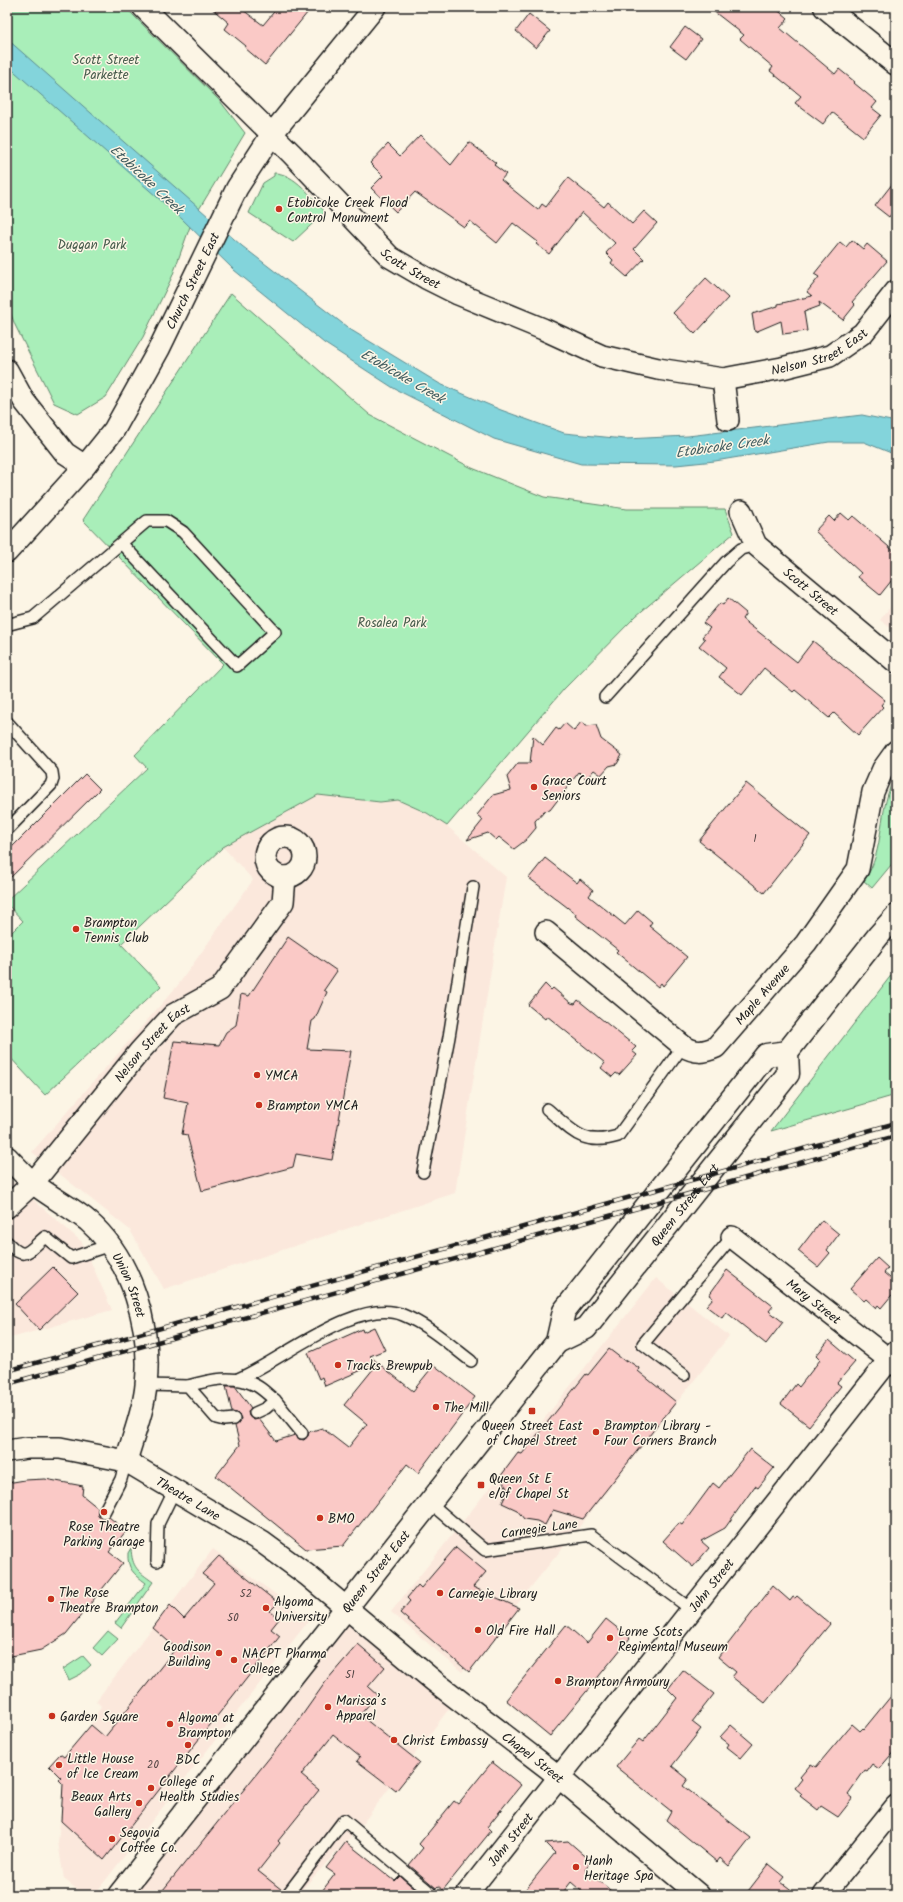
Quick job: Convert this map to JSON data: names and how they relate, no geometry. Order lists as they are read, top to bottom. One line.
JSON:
{"streets":{"main road":["Queen Street East"],"street":["Scott Street","Church Street East","Nelson Street East","Maple Avenue","Union Street","Mary Street","Theatre Lane","John Street","Chapel Street"],"lane":["Carnegie Lane"]},"crossings":[["Scott Street","Church Street East"],["Scott Street","Nelson Street East"],["Nelson Street East","Union Street"],["Queen Street East","Theatre Lane"],["Queen Street East","Carnegie Lane"],["Queen Street East","Chapel Street"],["Union Street","Theatre Lane"],["Mary Street","John Street"],["Theatre Lane","Chapel Street"],["Carnegie Lane","John Street"],["John Street","Chapel Street"]],"water":["Etobicoke Creek"],"parks":["Scott Street Parkette","Duggan Park","Rosalea Park"],"places":{"other":["Etobicoke Creek Flood Control Monument","Grace Court Seniors","Brampton Tennis Club","YMCA","Brampton YMCA","Tracks Brewpub","The Mill","Brampton Library - Four Corners Branch","Rose Theatre Parking Garage","BMO","Carnegie Library","The Rose Theatre Brampton","Algoma University","Old Fire Hall","Lorne Scots Regimental Museum","Goodison Building","NACPT Pharma College","Brampton Armoury","Marissa’s Apparel","Garden Square","Algoma at Brampton","Christ Embassy","BDC","Little House of Ice Cream","College of Health Studies","Beaux Arts Gallery","Segovia Coffee Co.","Hanh Heritage Spa"],"transit":["Queen Street East of Chapel Street","Queen St E e/of Chapel St"]},"house_numbers":["1","52","50","51","20"]}
